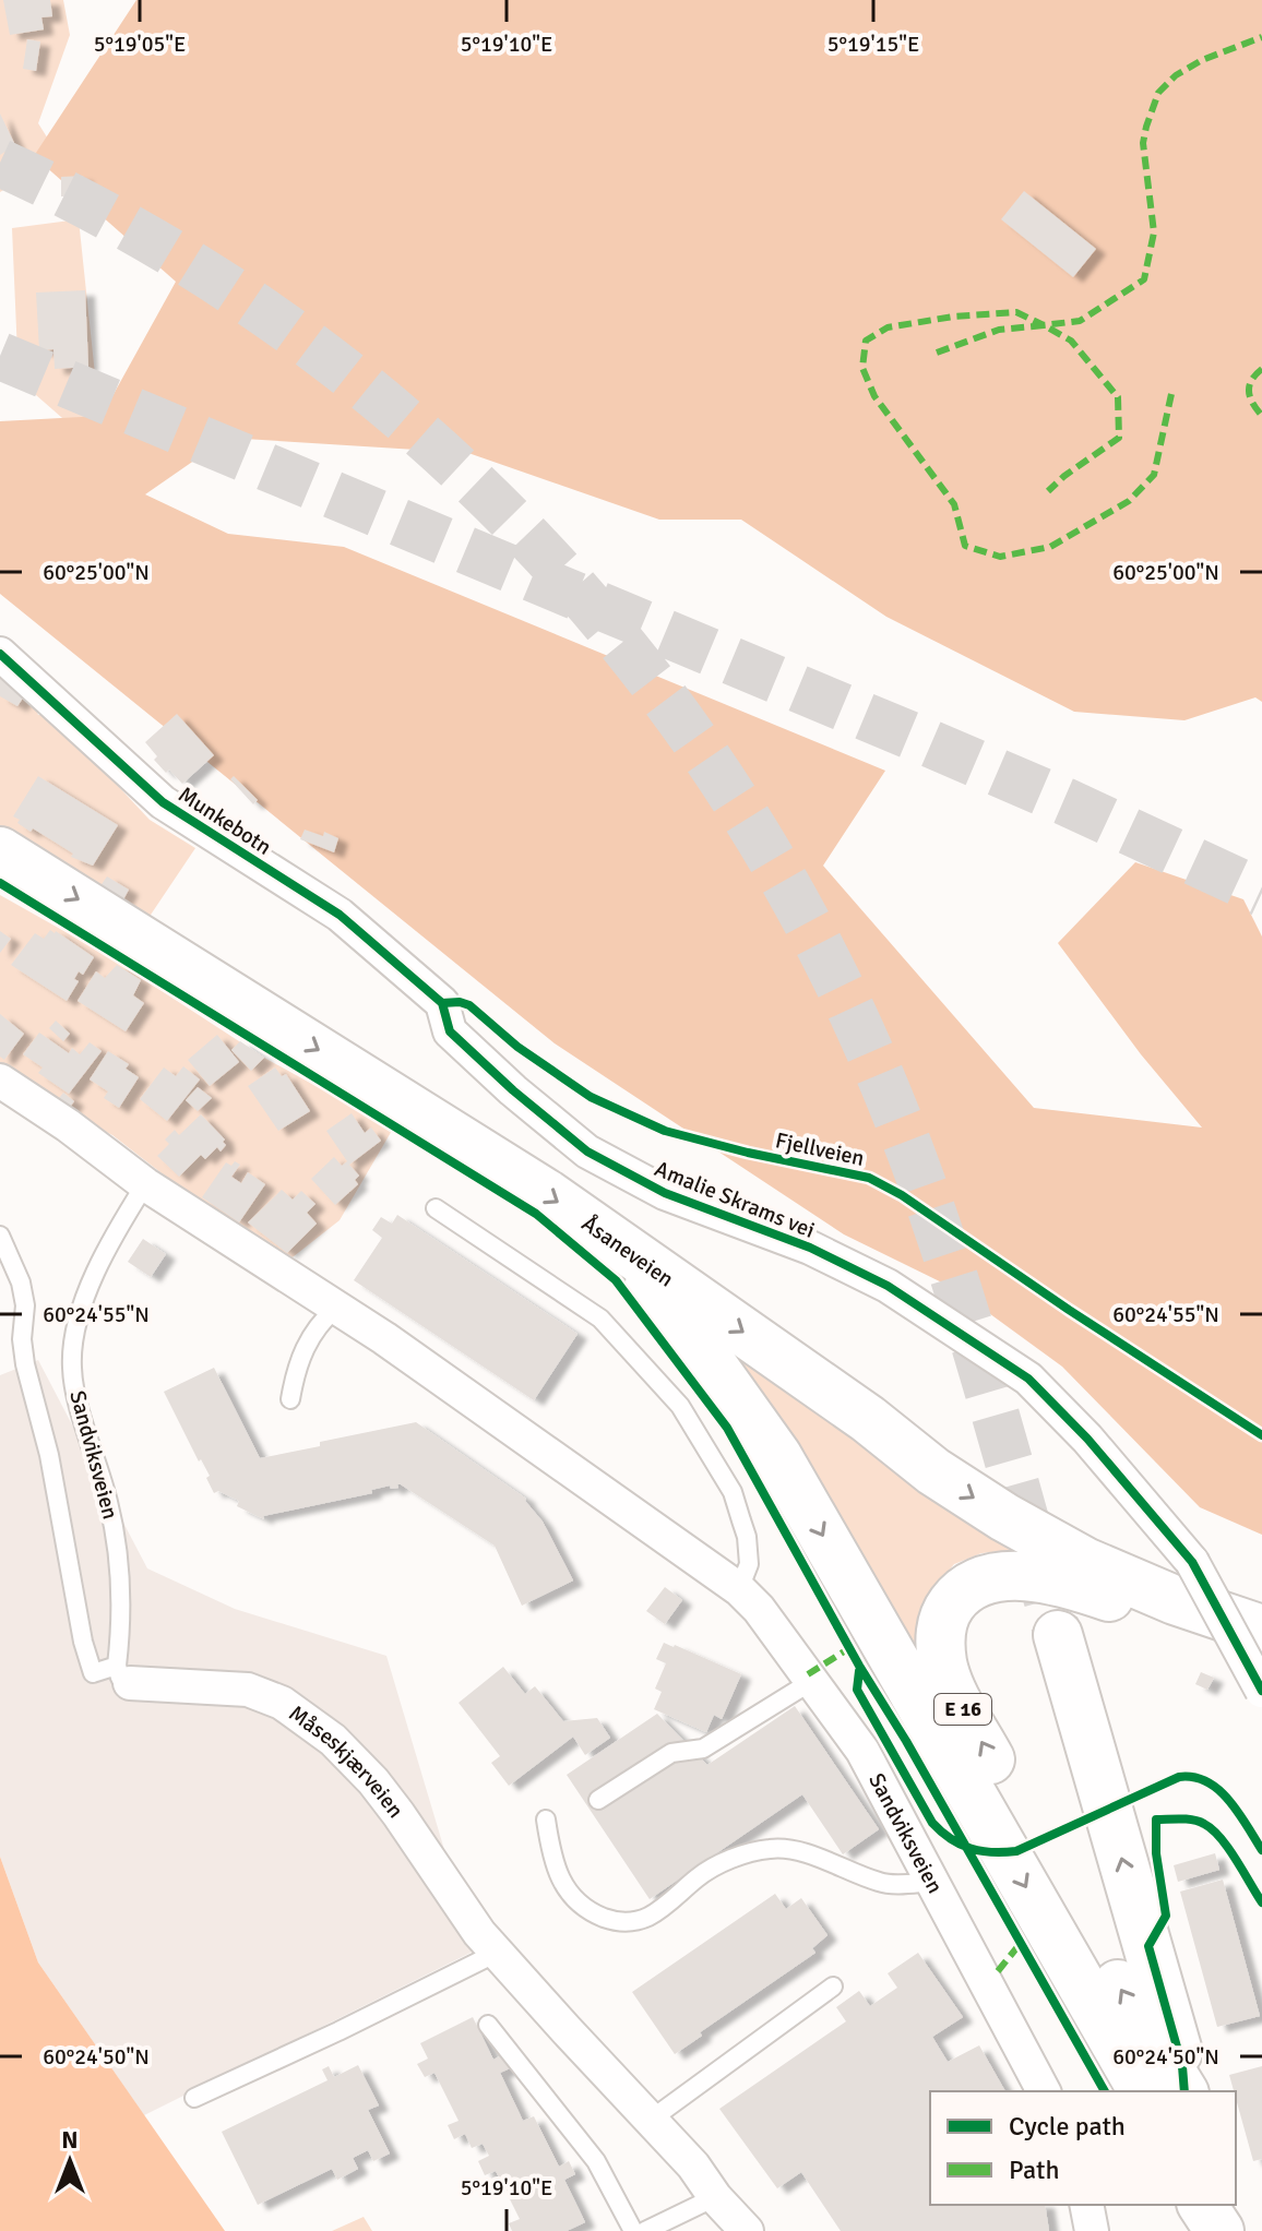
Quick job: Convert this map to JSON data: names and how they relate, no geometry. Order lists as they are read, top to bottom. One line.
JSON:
{"streets":{"highway":["Åsaneveien","E 16"],"street":["Munkebotn","Amalie Skrams vei","Sandviksveien","Måseskjærveien"],"cycle path":["Fjellveien"]},"crossings":[["Munkebotn","Amalie Skrams vei"],["Åsaneveien","E 16"],["Sandviksveien","Måseskjærveien"]],"one_way":["Åsaneveien"],"legend":["Cycle path","Path"],"north":"top","coordinates":["5°19'05\"E","5°19'10\"E","5°19'15\"E","60°25'00\"N","60°24'55\"N","60°24'50\"N"]}
